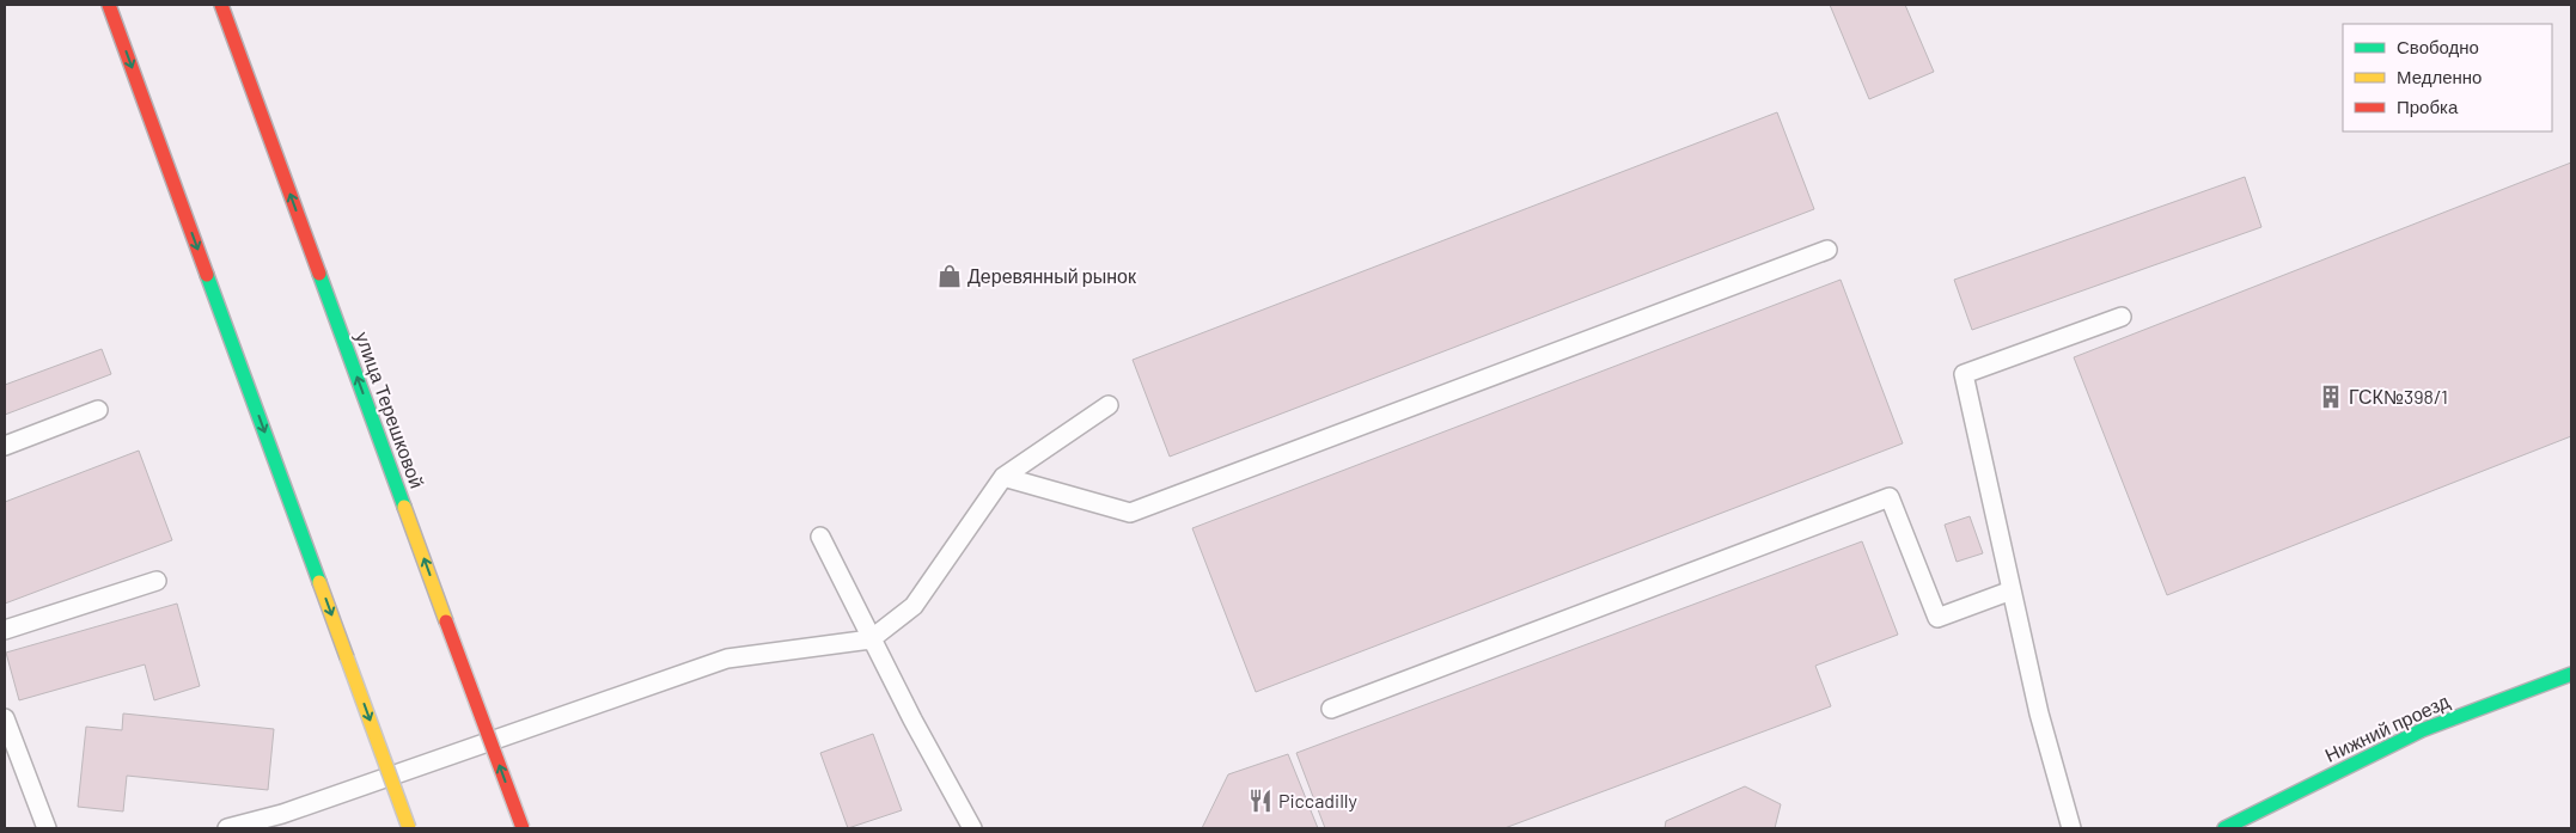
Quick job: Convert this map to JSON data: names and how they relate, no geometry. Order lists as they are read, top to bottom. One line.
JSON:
{"streets":{"main road":["улица Терешковой","Нижний проезд"]},"places":{"shop":["Деревянный рынок"],"building":["ГСК№398/1"],"restaurant":["Piccadilly"]},"legend":["Свободно","Медленно","Пробка"]}
